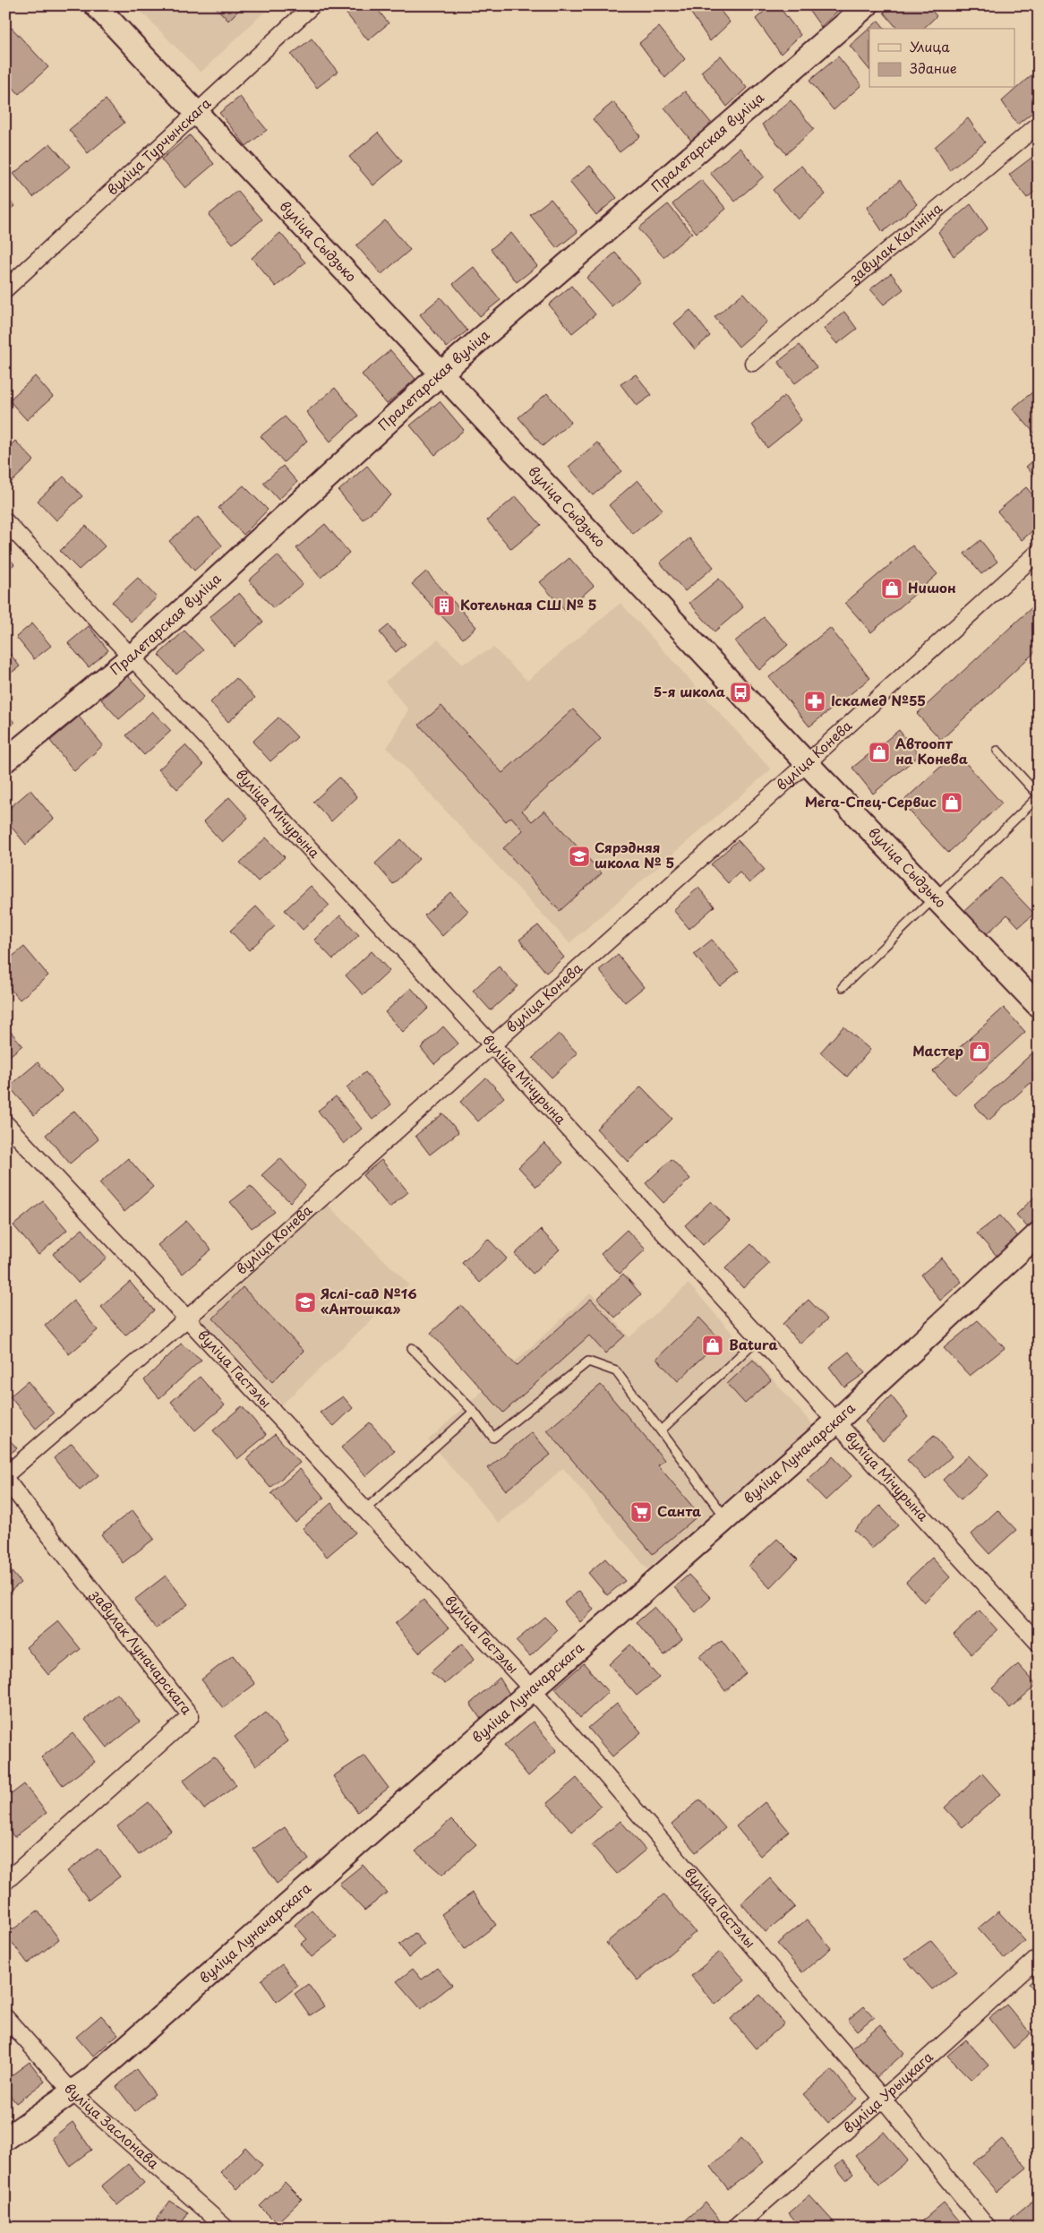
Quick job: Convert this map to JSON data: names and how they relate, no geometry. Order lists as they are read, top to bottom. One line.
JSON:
{"streets":{"street":["Пралетарская вуліца","вуліца Турчынскага","вуліца Сыдзько","завулак Калініна","вуліца Конева","вуліца Мічурына","вуліца Гастэлы","вуліца Луначарскага","завулак Луначарскага","вуліца Урыцкага","вуліца Заслонава"]},"crossings":[["Пралетарская вуліца","вуліца Сыдзько"],["Пралетарская вуліца","вуліца Мічурына"],["вуліца Турчынскага","вуліца Сыдзько"],["вуліца Сыдзько","вуліца Конева"],["вуліца Конева","вуліца Мічурына"],["вуліца Конева","вуліца Гастэлы"],["вуліца Мічурына","вуліца Луначарскага"],["вуліца Гастэлы","вуліца Луначарскага"],["вуліца Гастэлы","вуліца Урыцкага"],["вуліца Луначарскага","вуліца Заслонава"]],"places":{"shop":["Нишон","Автоопт на Конева","Мега-Спец-Сервис","Мастер","Batura"],"building":["Котельная СШ № 5"],"bus stop":["5-я школа"],"pharmacy":["Іскамед №55"],"school or university":["Сярэдняя школа № 5","Яслі-сад №16 «Антошка»"],"supermarket":["Санта"]},"legend":["Улица","Здание"]}
